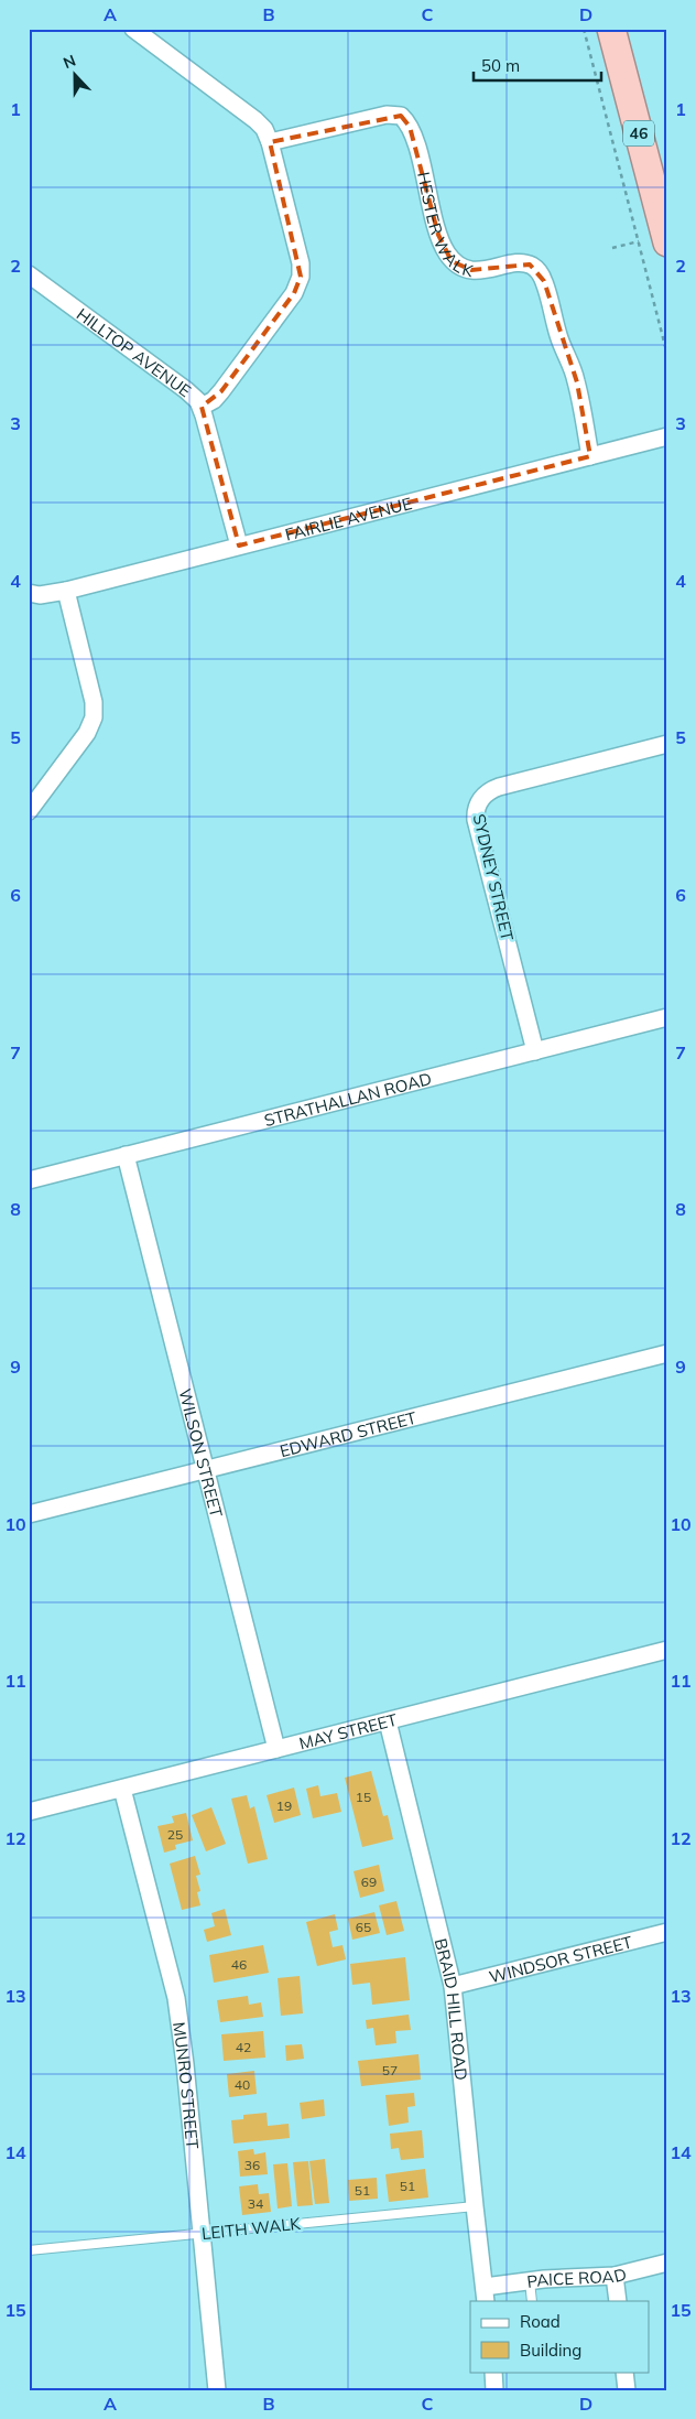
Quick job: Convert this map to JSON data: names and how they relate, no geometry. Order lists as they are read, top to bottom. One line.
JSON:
{"streets":{"highway":["46"],"street":["HESTER WALK","HILLTOP AVENUE","FAIRLIE AVENUE","SYDNEY STREET","STRATHALLAN ROAD","EDWARD STREET","WILSON STREET","MAY STREET","WINDSOR STREET","BRAID HILL ROAD","MUNRO STREET","PAICE ROAD"],"lane":["LEITH WALK"]},"crossings":[["HESTER WALK","FAIRLIE AVENUE"],["HILLTOP AVENUE","FAIRLIE AVENUE"],["SYDNEY STREET","STRATHALLAN ROAD"],["STRATHALLAN ROAD","WILSON STREET"],["EDWARD STREET","WILSON STREET"],["WILSON STREET","MAY STREET"],["MAY STREET","BRAID HILL ROAD"],["MAY STREET","MUNRO STREET"],["WINDSOR STREET","BRAID HILL ROAD"],["BRAID HILL ROAD","LEITH WALK"],["BRAID HILL ROAD","PAICE ROAD"],["MUNRO STREET","LEITH WALK"]],"house_numbers":["15","19","25","69","65","46","42","57","40","36","51","51","34"],"legend":["Road","Building"],"scale_bar":"50 m","north":"top","grid":{"columns":["A","B","C","D"],"rows":["1","2","3","4","5","6","7","8","9","10","11","12","13","14","15"]}}
